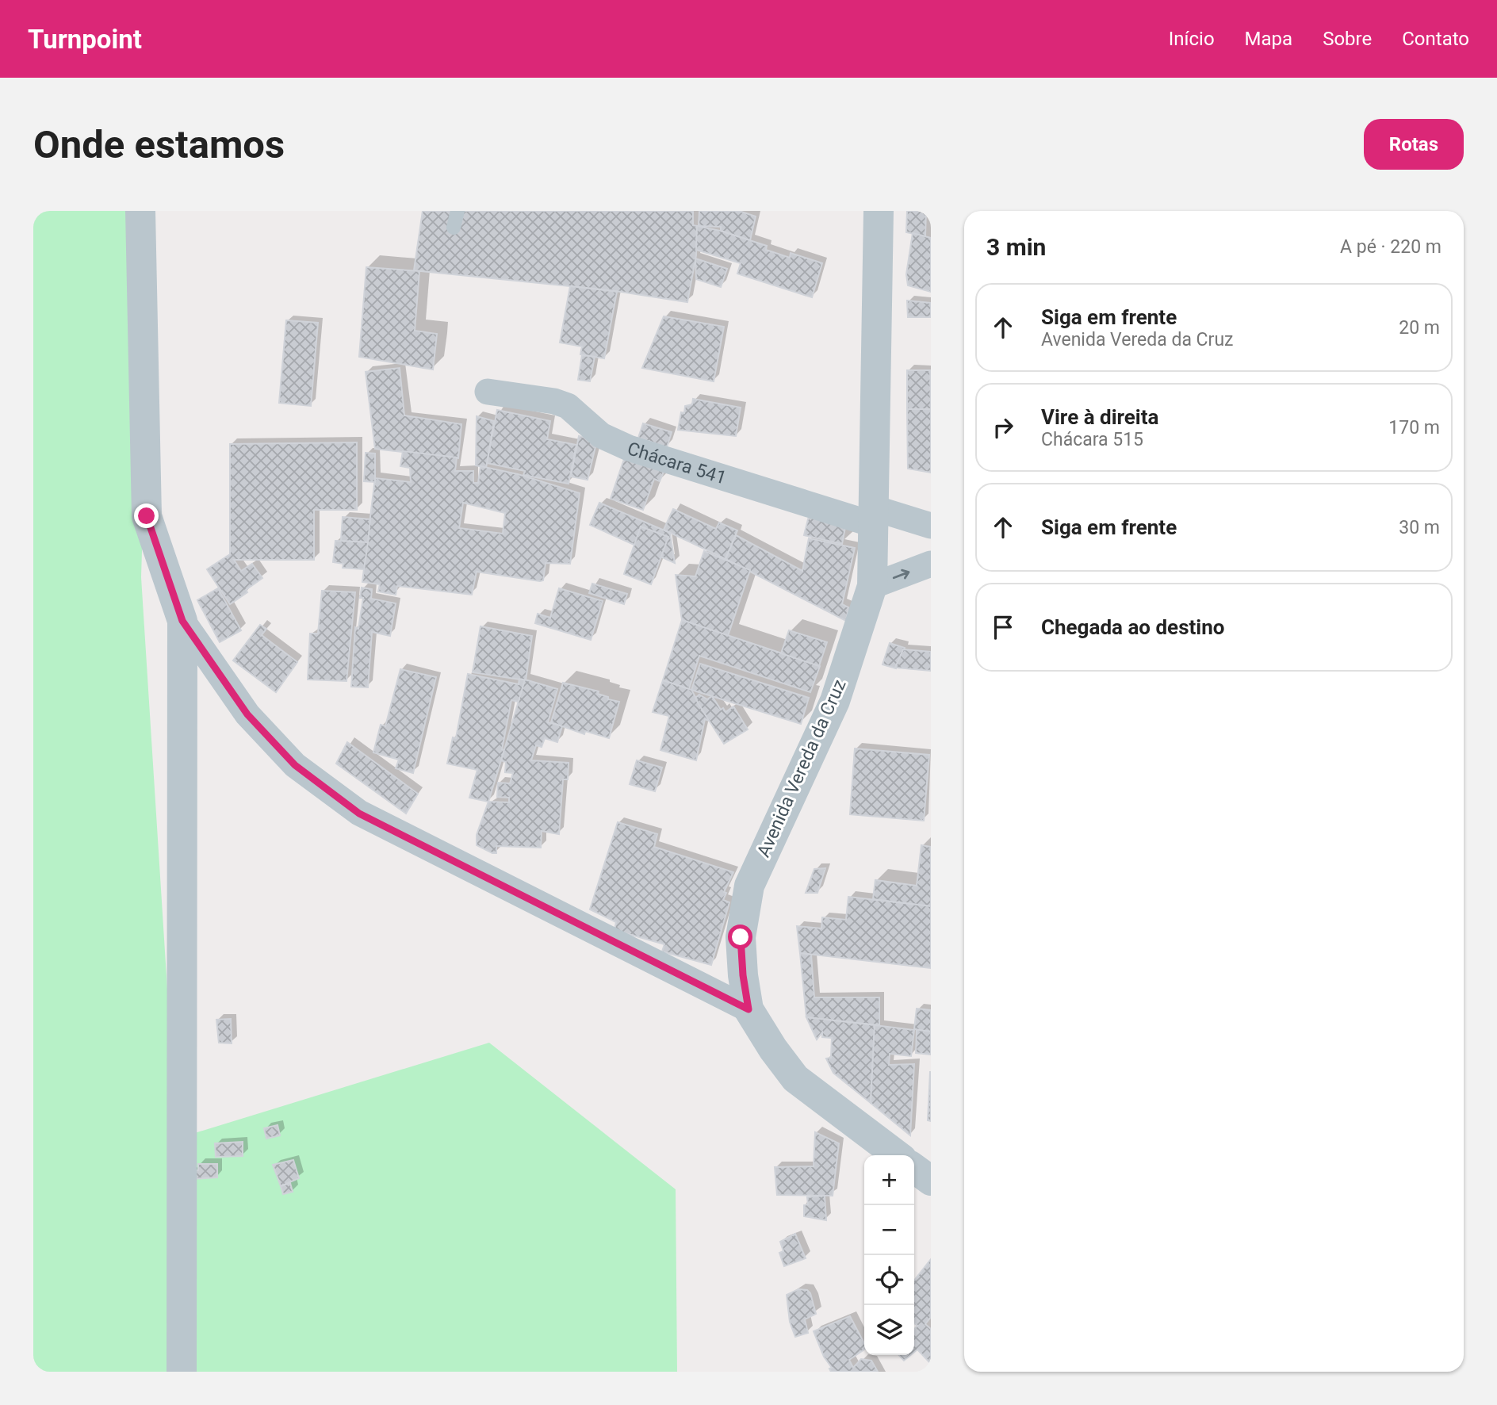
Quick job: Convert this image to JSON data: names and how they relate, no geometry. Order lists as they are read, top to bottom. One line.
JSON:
{"streets":{"street":["Chácara 541","Avenida Vereda da Cruz"]},"crossings":[["Chácara 541","Avenida Vereda da Cruz"]],"page":{"header":"Turnpoint","nav":["Início","Mapa","Sobre","Contato"],"buttons":"Rotas","title":"Onde estamos","heading":["3 min","A pé · 220 m"],"list":[["Siga em frente","Avenida Vereda da Cruz","20 m"],["Vire à direita","Chácara 515","170 m"],["Siga em frente","30 m"],"Chegada ao destino"],"map_buttons":["+","−"]}}
